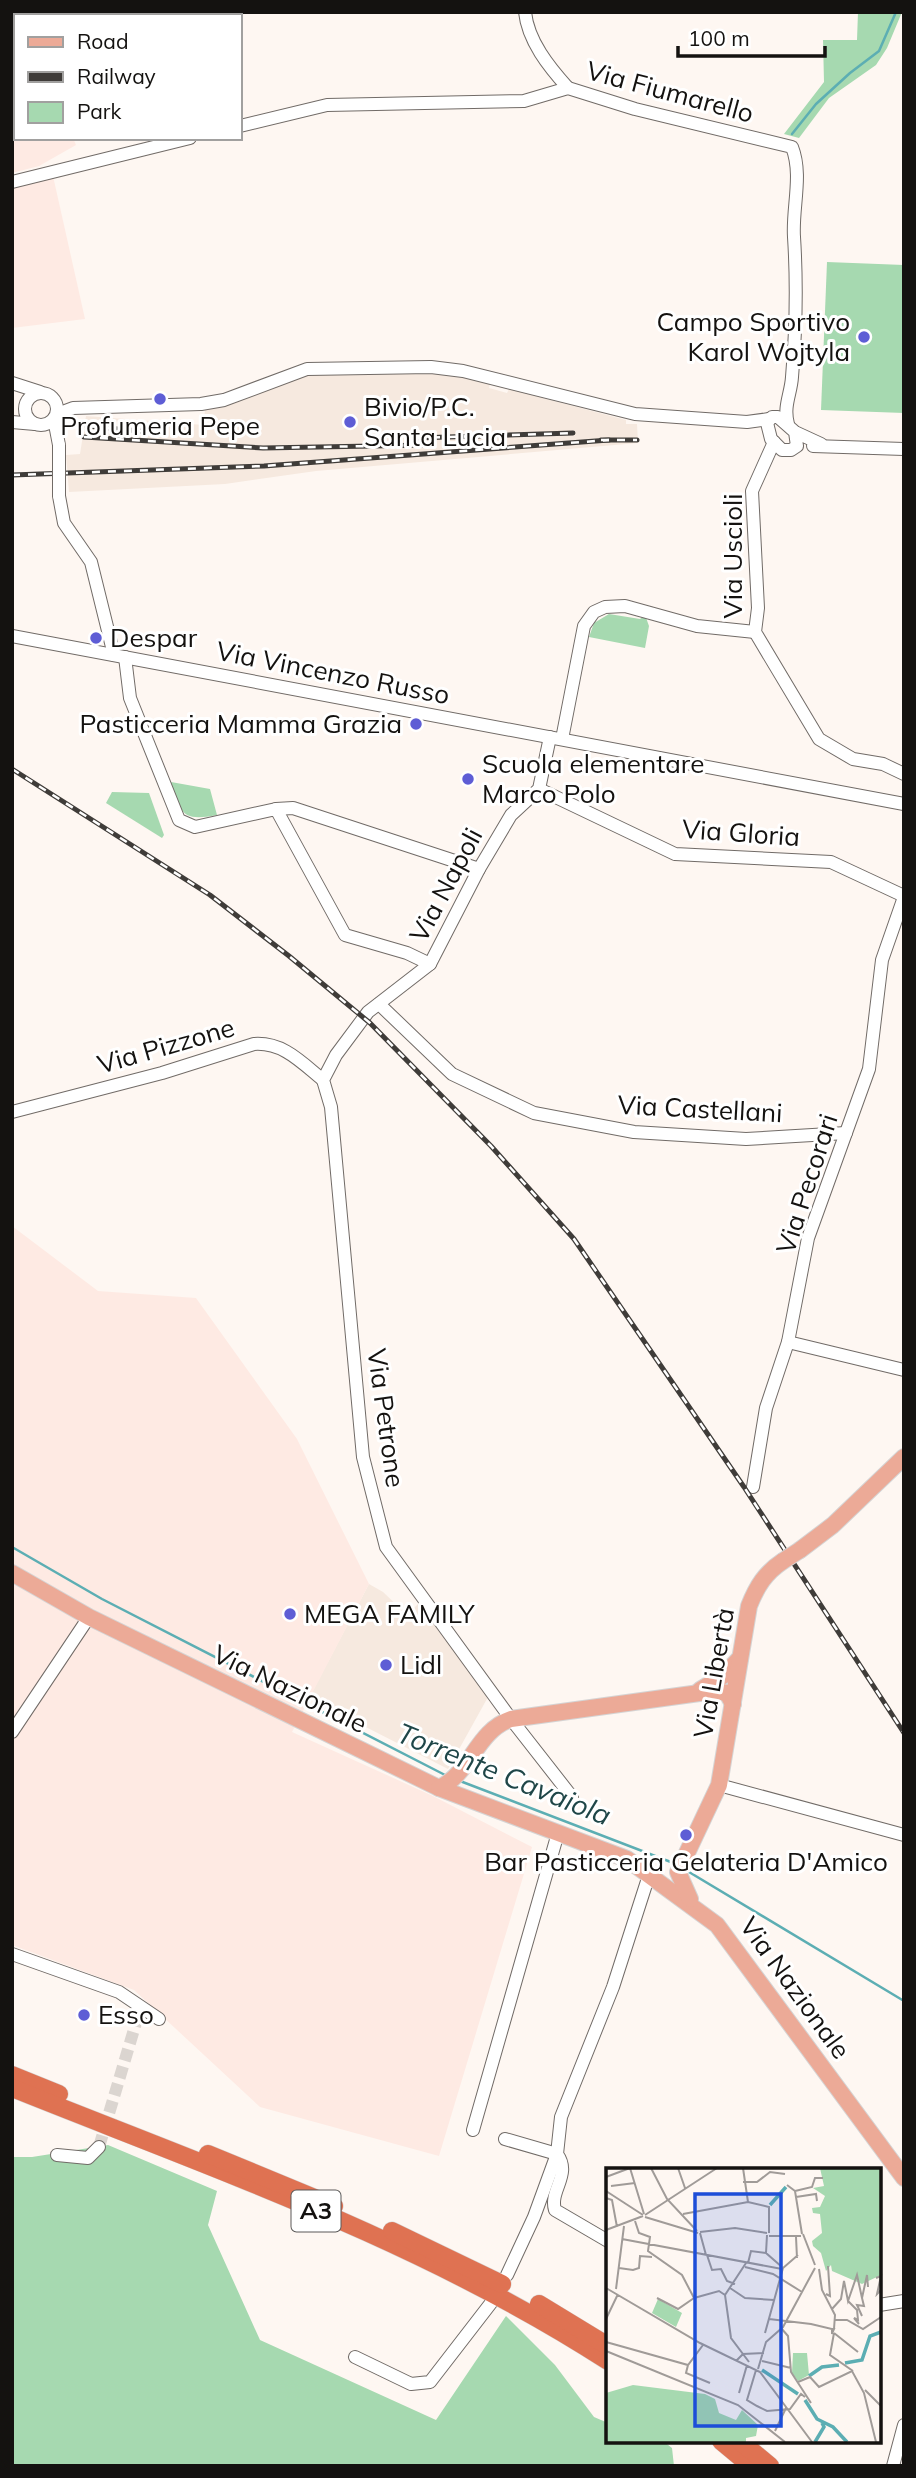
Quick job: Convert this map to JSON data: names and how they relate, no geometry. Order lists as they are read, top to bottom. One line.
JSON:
{"streets":{"highway":["A3"],"main road":["Via Libertà","Via Nazionale"],"street":["Via Fiumarello","Via Uscioli","Via Vincenzo Russo","Via Gloria","Via Napoli","Via Pizzone","Via Castellani","Via Pecorari","Via Petrone"]},"crossings":[["Via Fiumarello","Via Uscioli"],["Via Uscioli","Via Vincenzo Russo"],["Via Gloria","Via Napoli"],["Via Gloria","Via Pecorari"],["Via Napoli","Via Castellani"],["Via Pizzone","Via Petrone"],["Via Castellani","Via Pecorari"]],"water":["Torrente Cavaiola"],"places":["Campo Sportivo Karol Wojtyla","Profumeria Pepe","Bivio/P.C. Santa Lucia","Despar","Pasticceria Mamma Grazia","Scuola elementare Marco Polo","MEGA FAMILY","Lidl","Bar Pasticceria Gelateria D'Amico","Esso"],"legend":["Road","Railway","Park"],"scale_bar":"100 m"}
